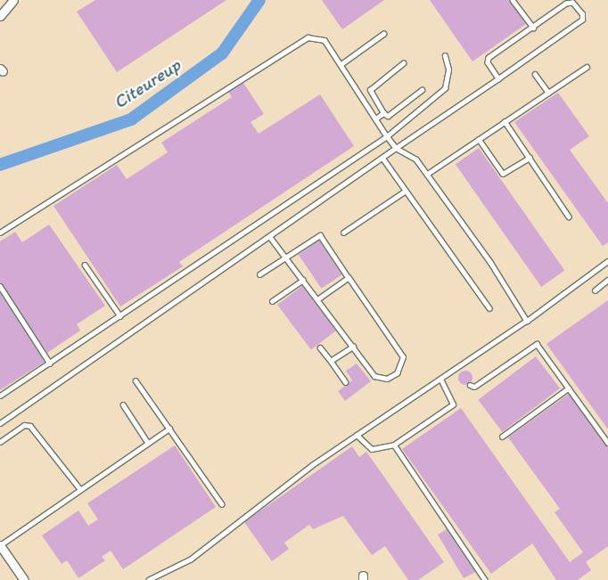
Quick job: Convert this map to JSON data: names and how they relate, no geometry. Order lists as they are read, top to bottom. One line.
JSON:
{"water":["Citeureup"]}
